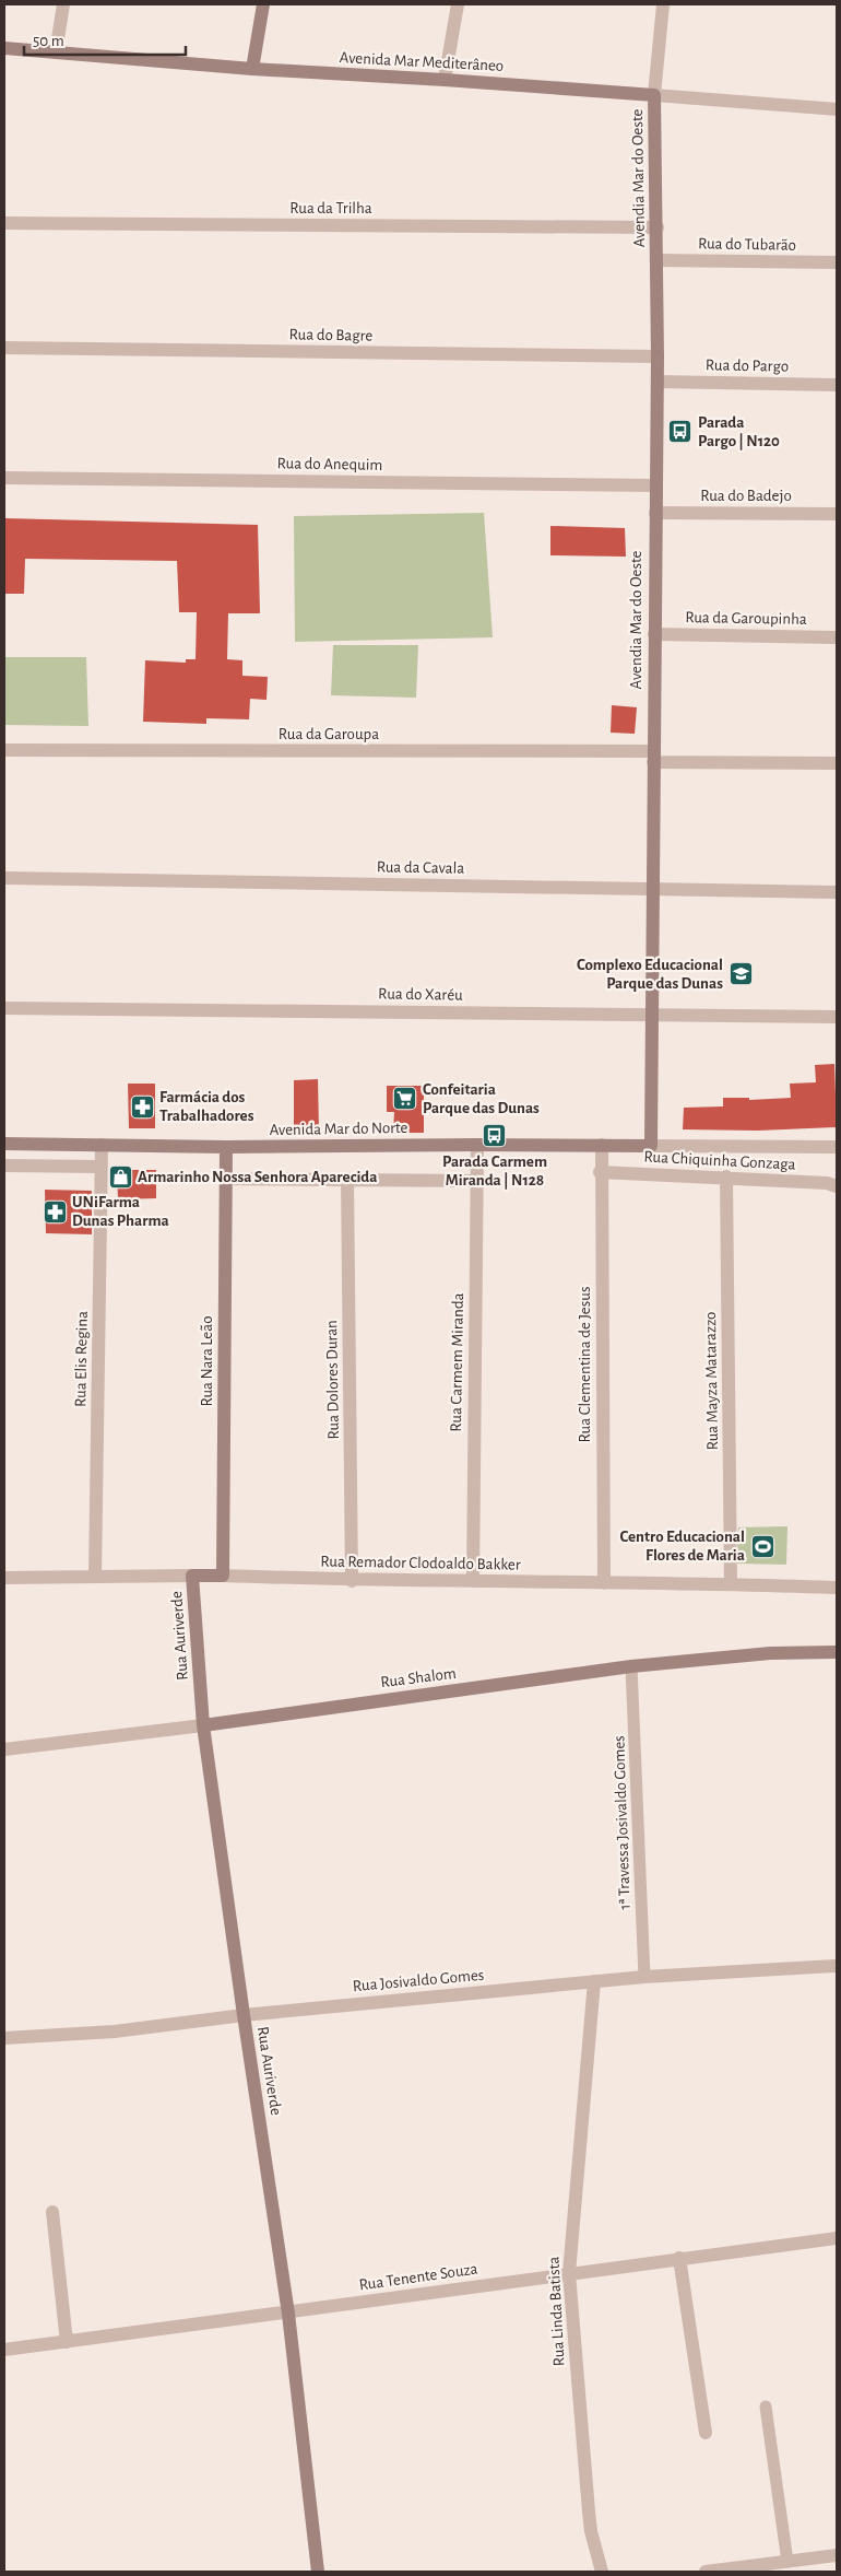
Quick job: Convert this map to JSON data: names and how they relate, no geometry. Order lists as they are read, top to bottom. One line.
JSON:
{"streets":{"street":["Avenida Mar Mediterâneo","Avendia Mar do Oeste","Rua da Trilha","Rua do Tubarão","Rua do Bagre","Rua do Pargo","Rua do Anequim","Rua do Badejo","Rua da Garoupinha","Rua da Garoupa","Rua da Cavala","Rua do Xaréu","Avenida Mar do Norte","Rua Chiquinha Gonzaga","Rua Elis Regina","Rua Nara Leão","Rua Carmem Miranda","Rua Clementina de Jesus","Rua Dolores Duran","Rua Mayza Matarazzo","Rua Remador Clodoaldo Bakker","Rua Auriverde","Rua Shalom","Rua Josivaldo Gomes","Rua Tenente Souza","Rua Linda Batista"],"lane":["1ª Travessa Josivaldo Gomes"]},"crossings":[["Avenida Mar Mediterâneo","Avendia Mar do Oeste"],["Avendia Mar do Oeste","Rua da Trilha"],["Avendia Mar do Oeste","Rua do Tubarão"],["Avendia Mar do Oeste","Rua do Bagre"],["Avendia Mar do Oeste","Rua do Pargo"],["Avendia Mar do Oeste","Rua do Anequim"],["Avendia Mar do Oeste","Rua do Badejo"],["Avendia Mar do Oeste","Rua da Garoupinha"],["Avendia Mar do Oeste","Rua da Garoupa"],["Avendia Mar do Oeste","Rua da Cavala"],["Avendia Mar do Oeste","Rua do Xaréu"],["Avendia Mar do Oeste","Avenida Mar do Norte"],["Avenida Mar do Norte","Rua Elis Regina"],["Avenida Mar do Norte","Rua Nara Leão"],["Avenida Mar do Norte","Rua Carmem Miranda"],["Avenida Mar do Norte","Rua Clementina de Jesus"],["Rua Chiquinha Gonzaga","Rua Clementina de Jesus"],["Rua Chiquinha Gonzaga","Rua Mayza Matarazzo"],["Rua Elis Regina","Rua Remador Clodoaldo Bakker"],["Rua Nara Leão","Rua Remador Clodoaldo Bakker"],["Rua Carmem Miranda","Rua Remador Clodoaldo Bakker"],["Rua Clementina de Jesus","Rua Remador Clodoaldo Bakker"],["Rua Dolores Duran","Rua Remador Clodoaldo Bakker"],["Rua Mayza Matarazzo","Rua Remador Clodoaldo Bakker"],["Rua Remador Clodoaldo Bakker","Rua Auriverde"],["Rua Auriverde","Rua Shalom"],["Rua Auriverde","Rua Josivaldo Gomes"],["Rua Auriverde","Rua Tenente Souza"],["Rua Shalom","1ª Travessa Josivaldo Gomes"],["1ª Travessa Josivaldo Gomes","Rua Josivaldo Gomes"],["Rua Josivaldo Gomes","Rua Linda Batista"],["Rua Tenente Souza","Rua Linda Batista"]],"places":{"bus stop":["Parada Pargo | N120","Parada Carmem Miranda | N128"],"school or university":["Complexo Educacional Parque das Dunas"],"supermarket":["Confeitaria Parque das Dunas"],"pharmacy":["Farmácia dos Trabalhadores","UNiFarma Dunas Pharma"],"shop":["Armarinho Nossa Senhora Aparecida"],"sports":["Centro Educacional Flores de Maria"]},"scale_bar":"50 m"}
